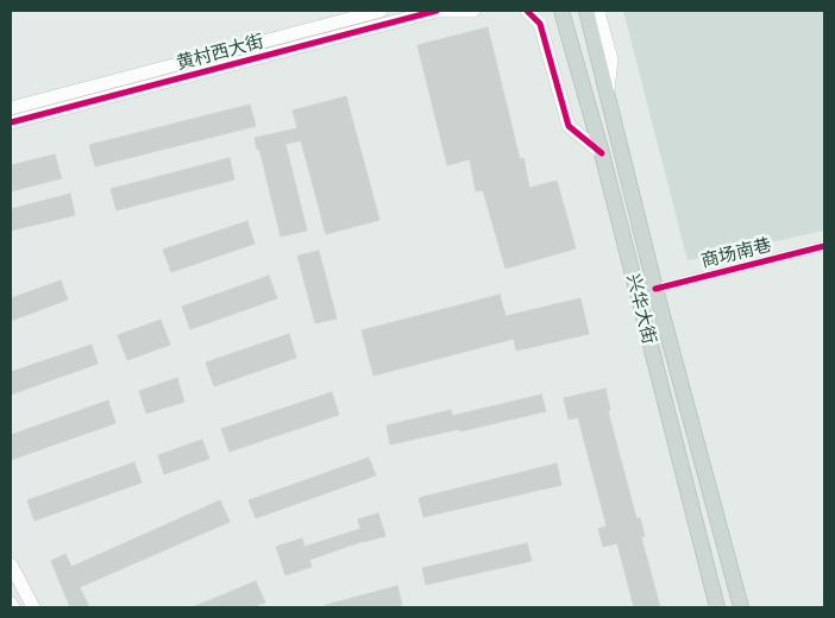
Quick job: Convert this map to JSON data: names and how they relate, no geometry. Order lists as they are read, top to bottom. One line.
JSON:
{"streets":{"main road":["兴华大街"],"street":["黄村西大街","商场南巷"]},"crossings":[["商场南巷","兴华大街"]]}
